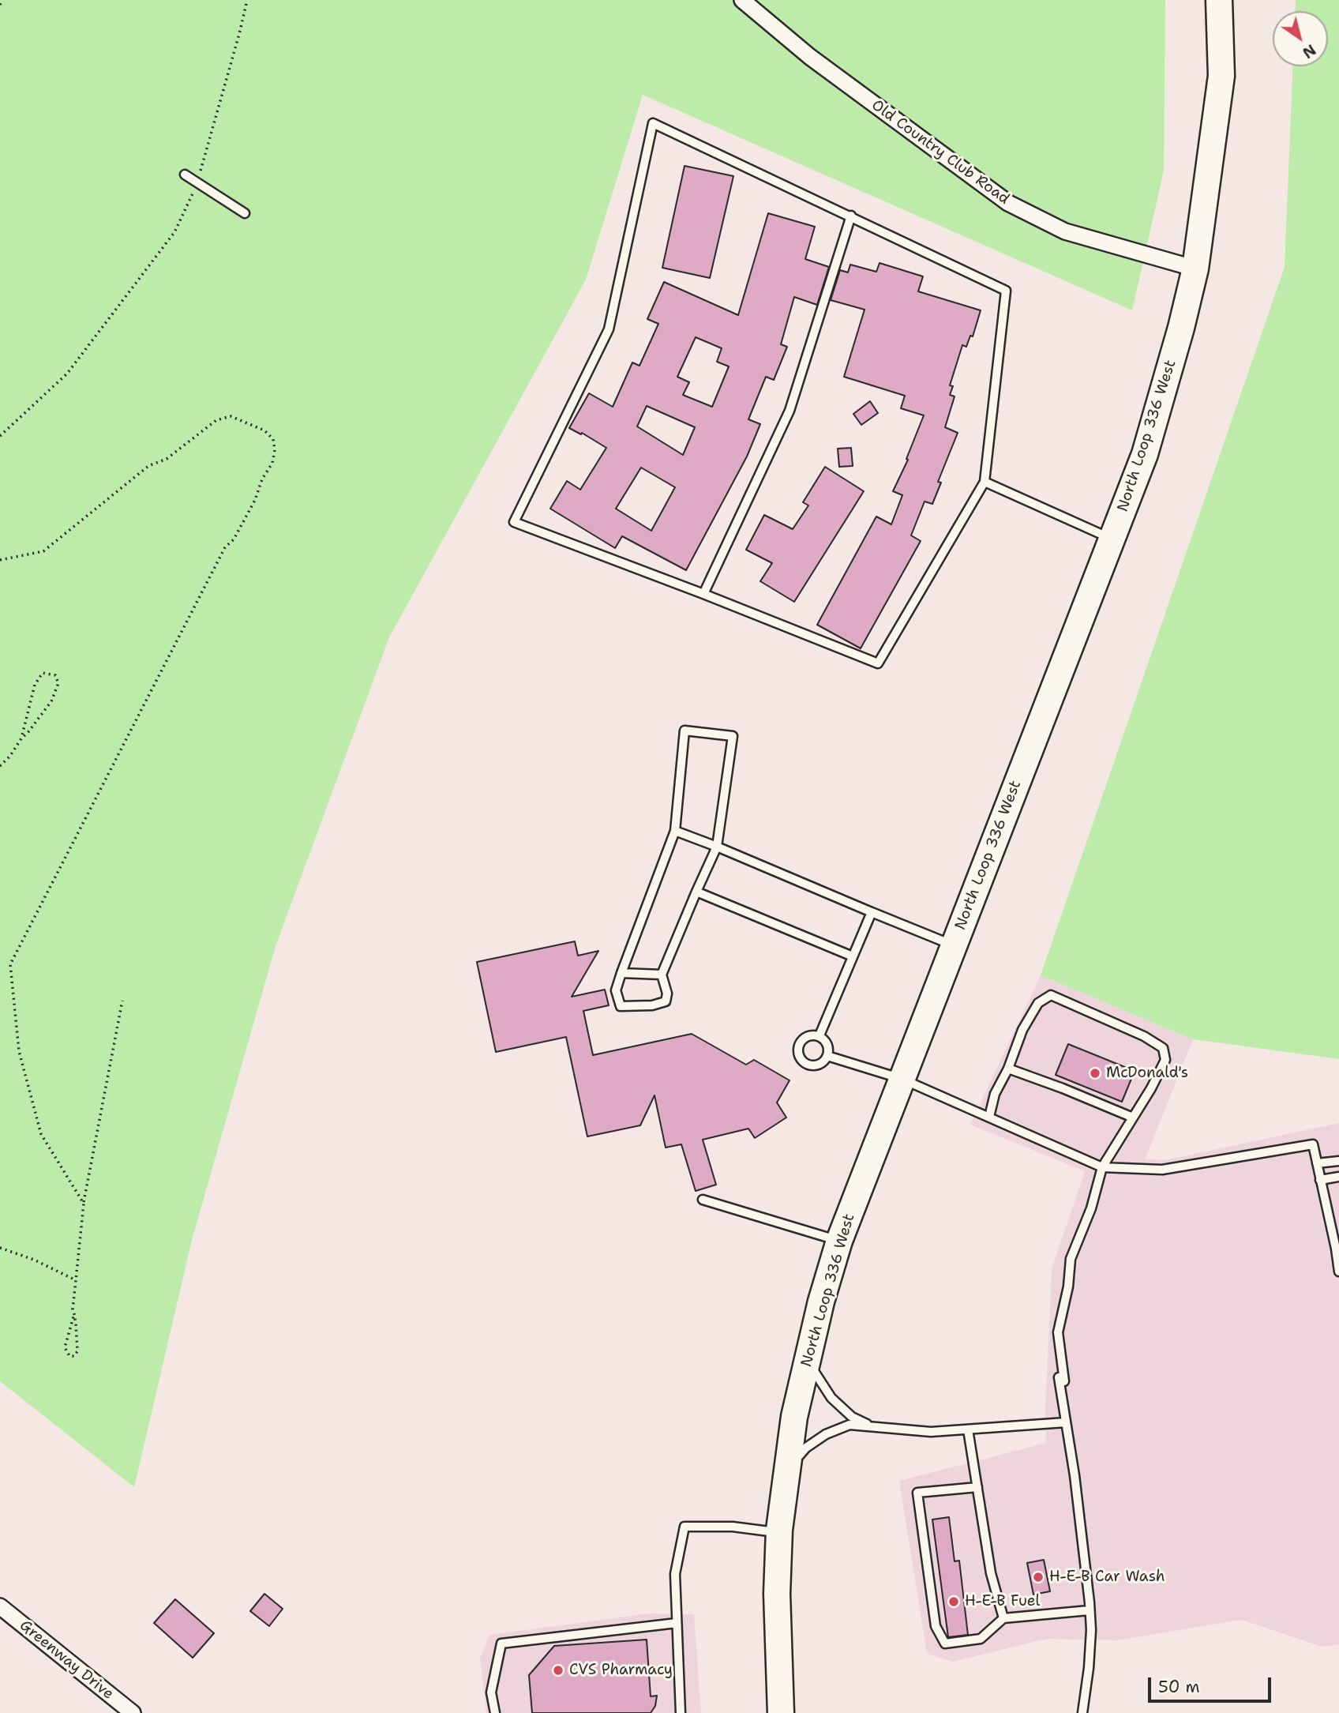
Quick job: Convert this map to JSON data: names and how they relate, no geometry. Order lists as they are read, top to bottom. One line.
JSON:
{"streets":{"main road":["North Loop 336 West"],"street":["Old Country Club Road","Greenway Drive"]},"crossings":[["Old Country Club Road","North Loop 336 West"]],"places":["McDonald's","H-E-B Car Wash","H-E-B Fuel","CVS Pharmacy"],"scale_bar":"50 m","north":"bottom right"}
